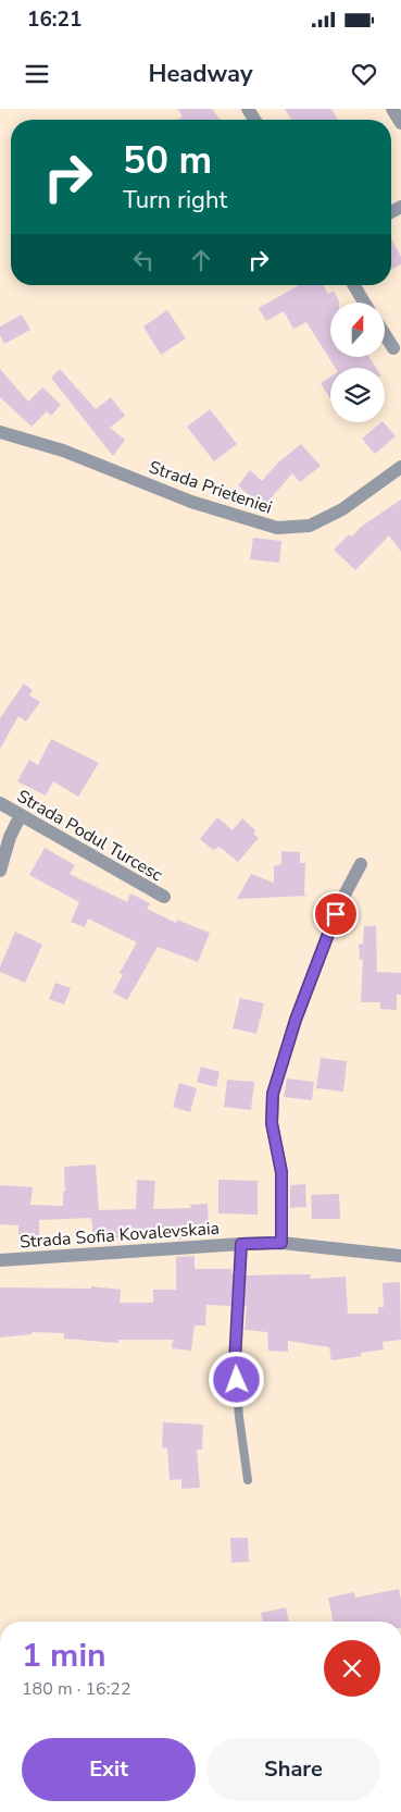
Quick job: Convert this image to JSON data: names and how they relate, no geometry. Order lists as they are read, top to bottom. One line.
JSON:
{"streets":{"street":["Strada Prieteniei","Strada Podul Turcesc","Strada Sofia Kovalevskaia"]},"north":"top","page":{"status":"16:21","header":"Headway","turn":["50 m","Turn right"],"heading":["1 min","180 m · 16:22"],"buttons":["Exit","Share"]}}
